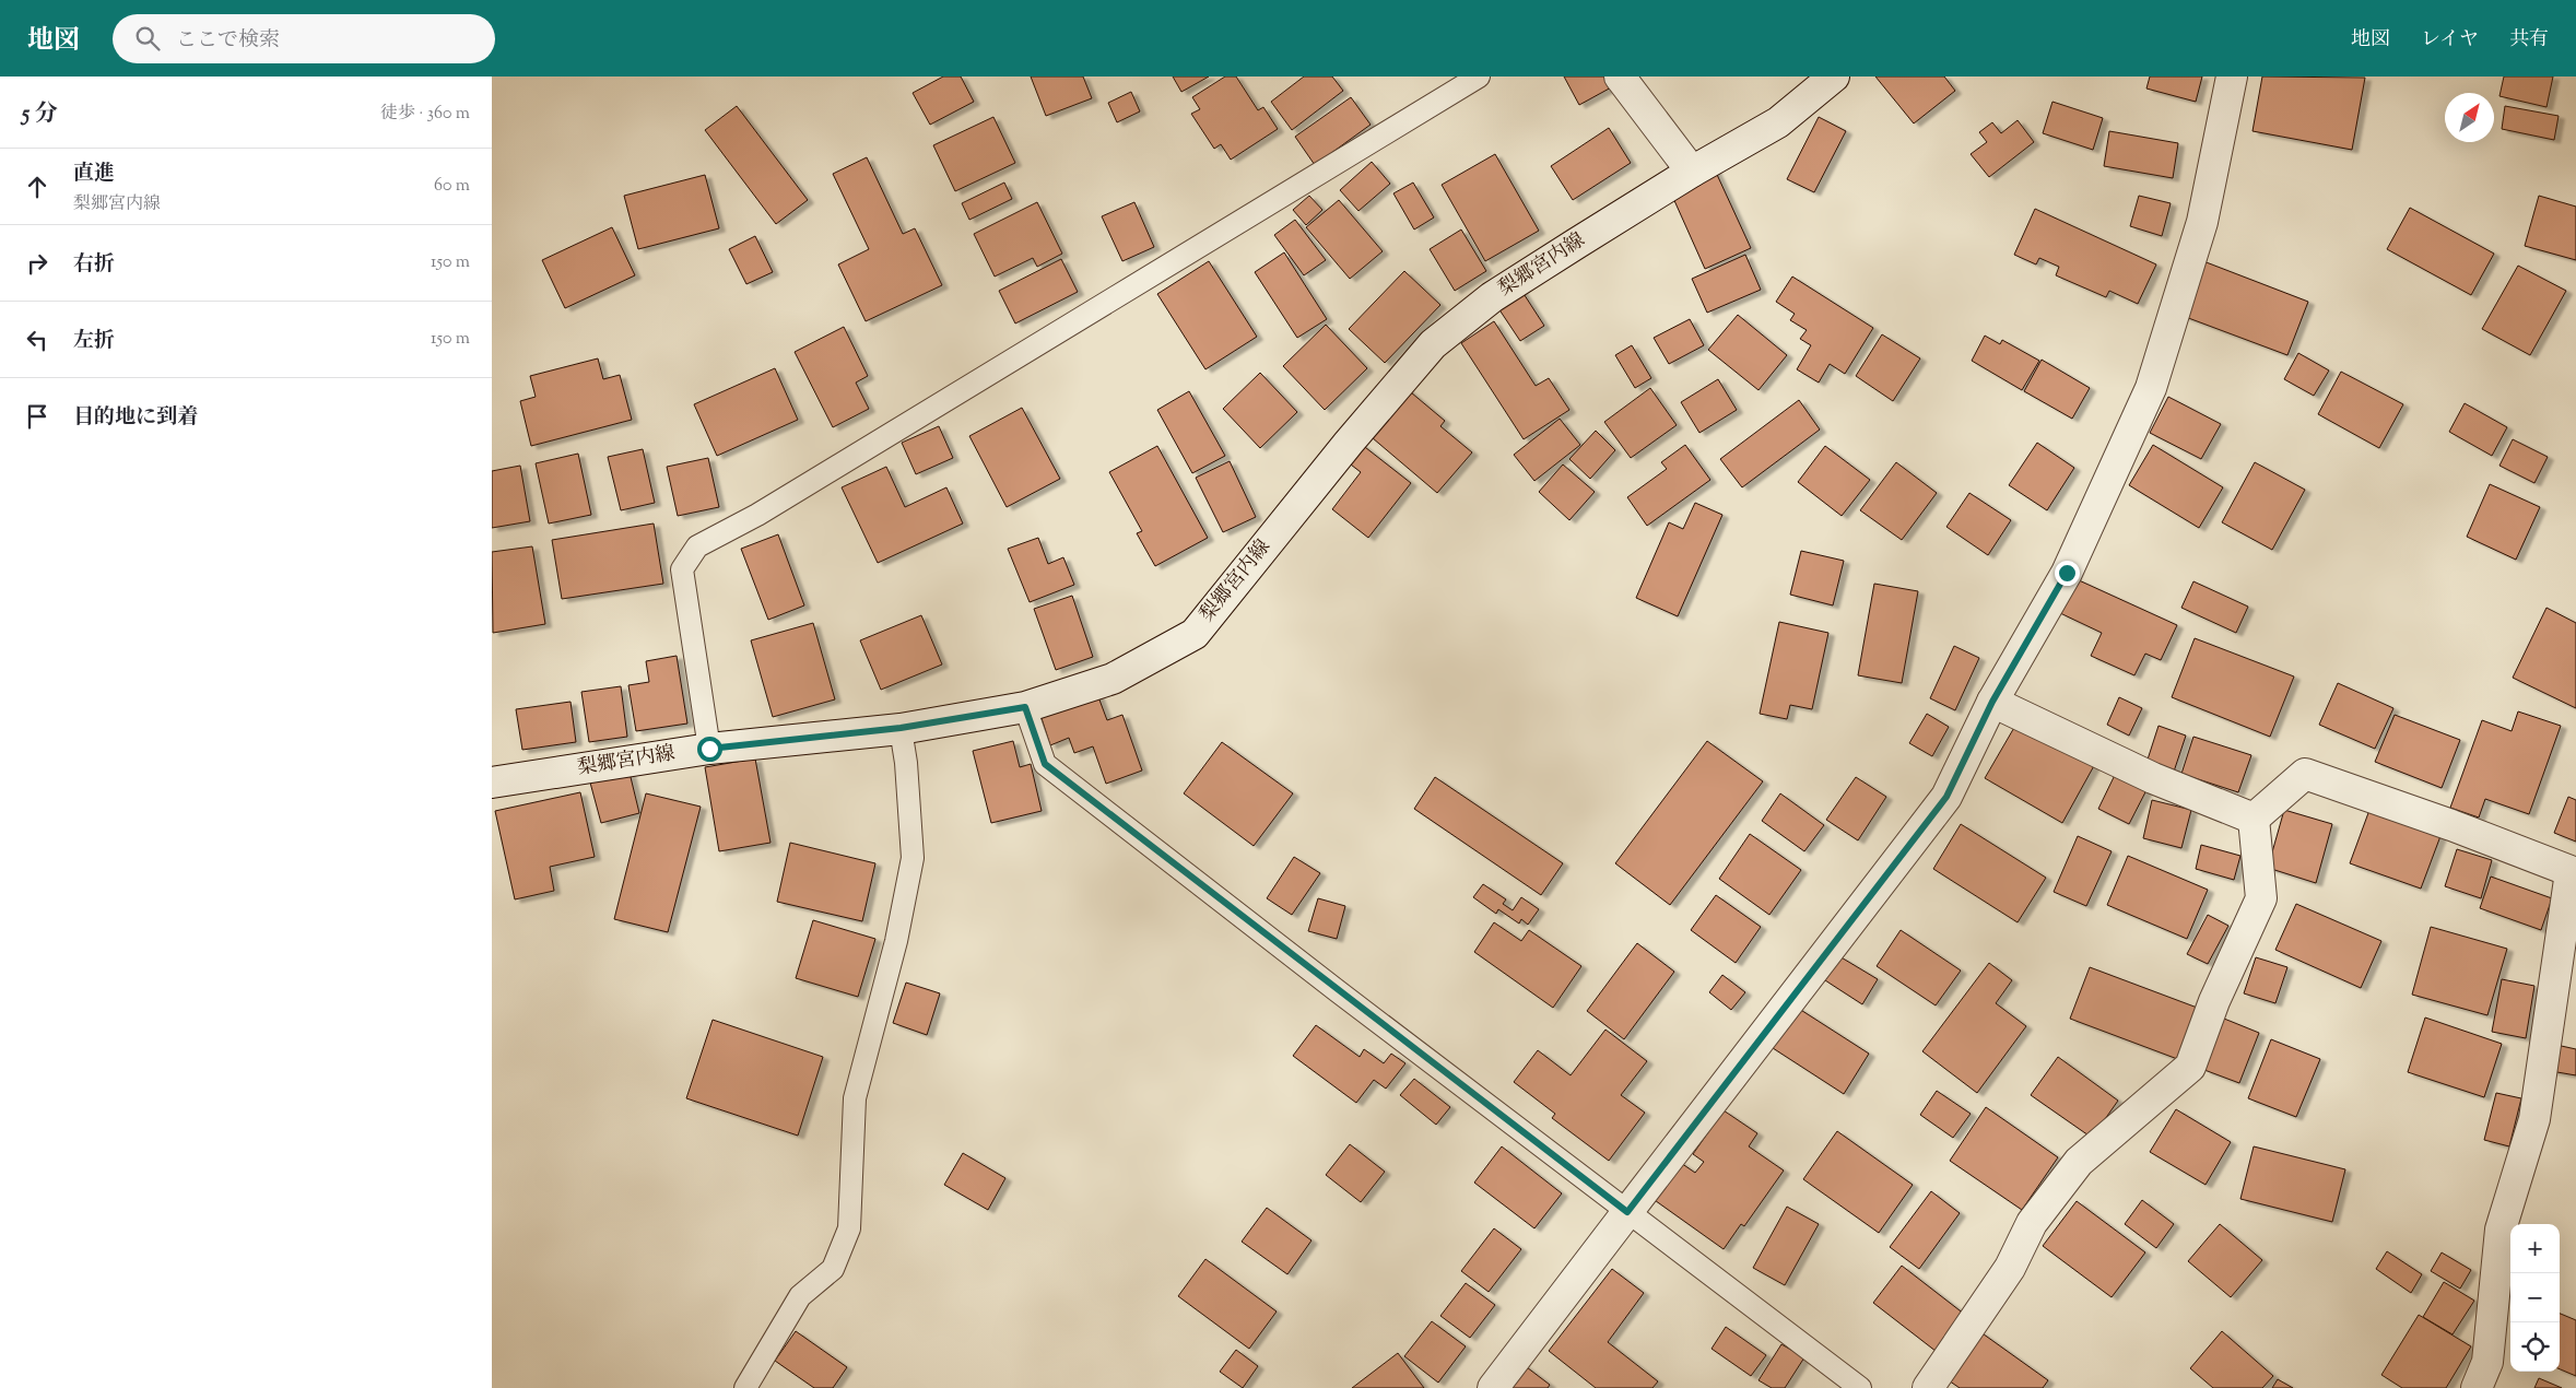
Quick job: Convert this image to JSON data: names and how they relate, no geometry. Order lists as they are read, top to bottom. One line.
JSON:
{"streets":{"street":["梨郷宮内線"]},"north":"top right","page":{"header":"地図","search":"ここで検索","nav":["地図","レイヤ","共有"],"heading":["5 分","徒歩 · 360 m"],"list":[["直進","梨郷宮内線","60 m"],["右折","150 m"],["左折","150 m"],"目的地に到着"],"map_buttons":["+","−"]}}
